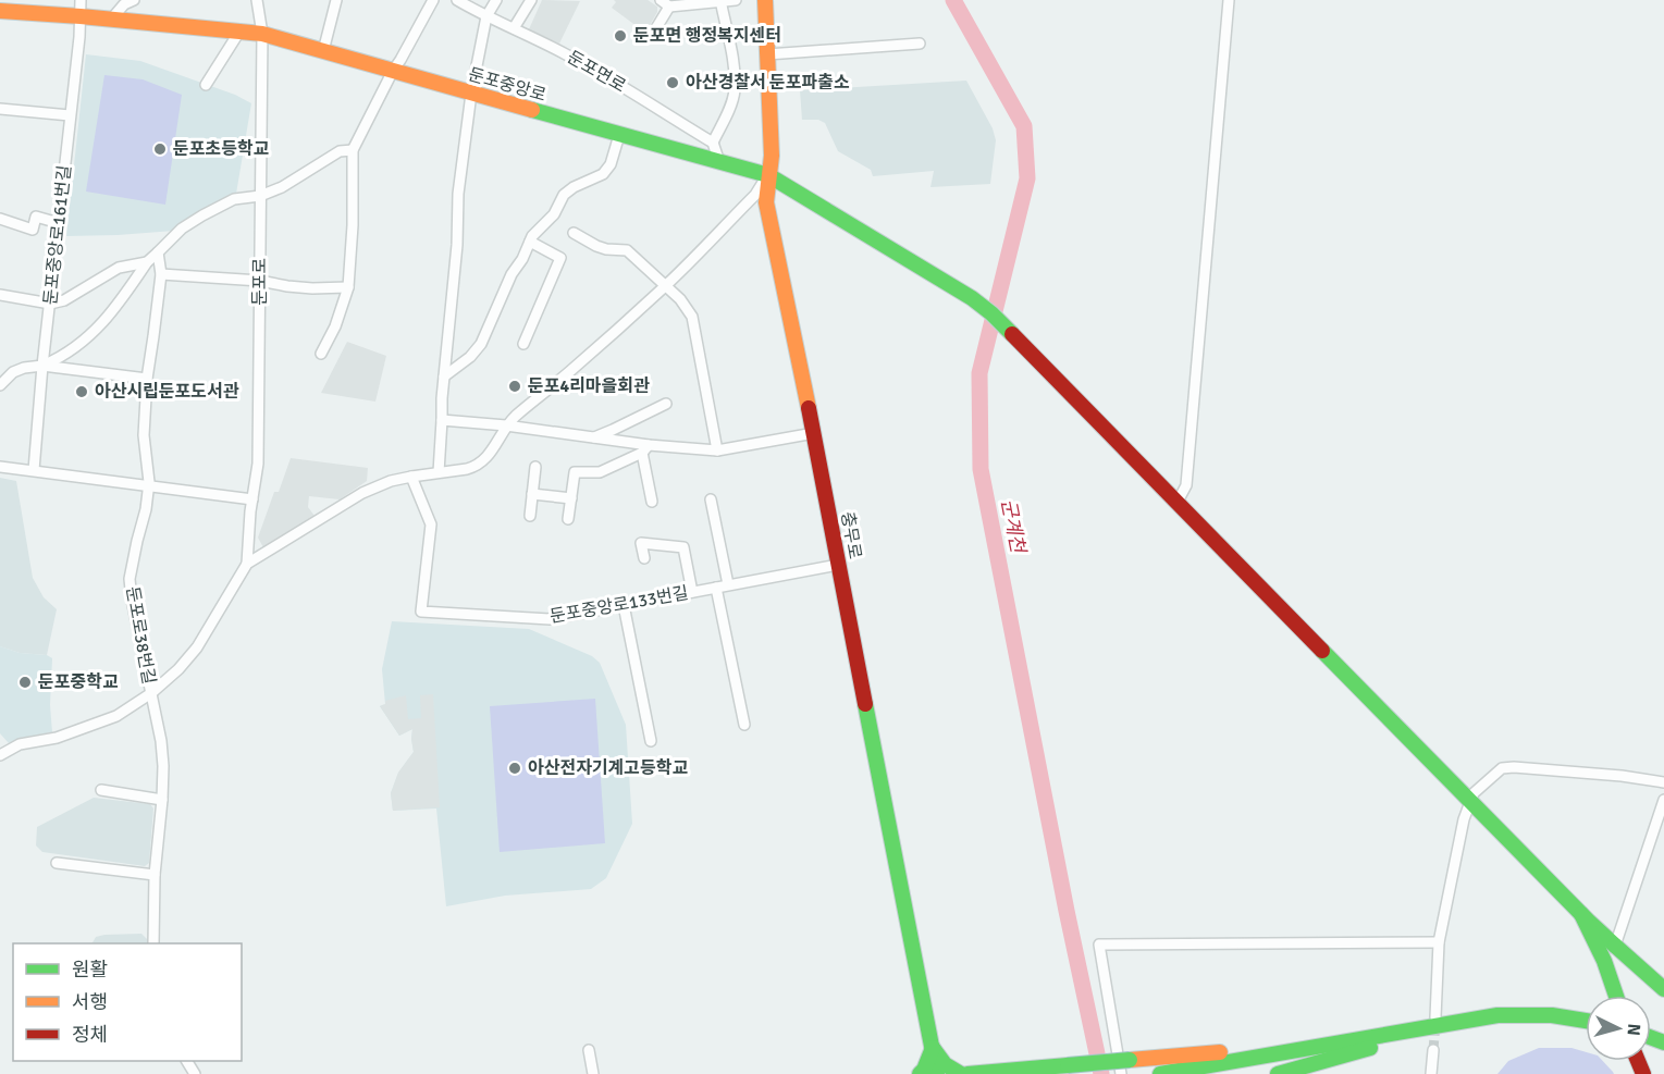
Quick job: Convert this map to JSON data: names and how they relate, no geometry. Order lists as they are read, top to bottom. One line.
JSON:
{"streets":{"main road":["둔포중앙로","충무로"],"street":["둔포면로","둔포중앙로161번길","둔포로","둔포중앙로133번길","둔포로38번길"]},"crossings":[["둔포중앙로","둔포중앙로161번길"],["둔포중앙로","둔포로"],["둔포중앙로","충무로"],["둔포로","충무로"],["둔포로","둔포중앙로133번길"],["둔포로","둔포로38번길"],["충무로","둔포중앙로133번길"]],"water":["군계천"],"places":["둔포면 행정복지센터","아산경찰서 둔포파출소","둔포초등학교","둔포4리마을회관","아산시립둔포도서관","둔포중학교","아산전자기계고등학교"],"legend":["원활","서행","정체"],"north":"right"}
